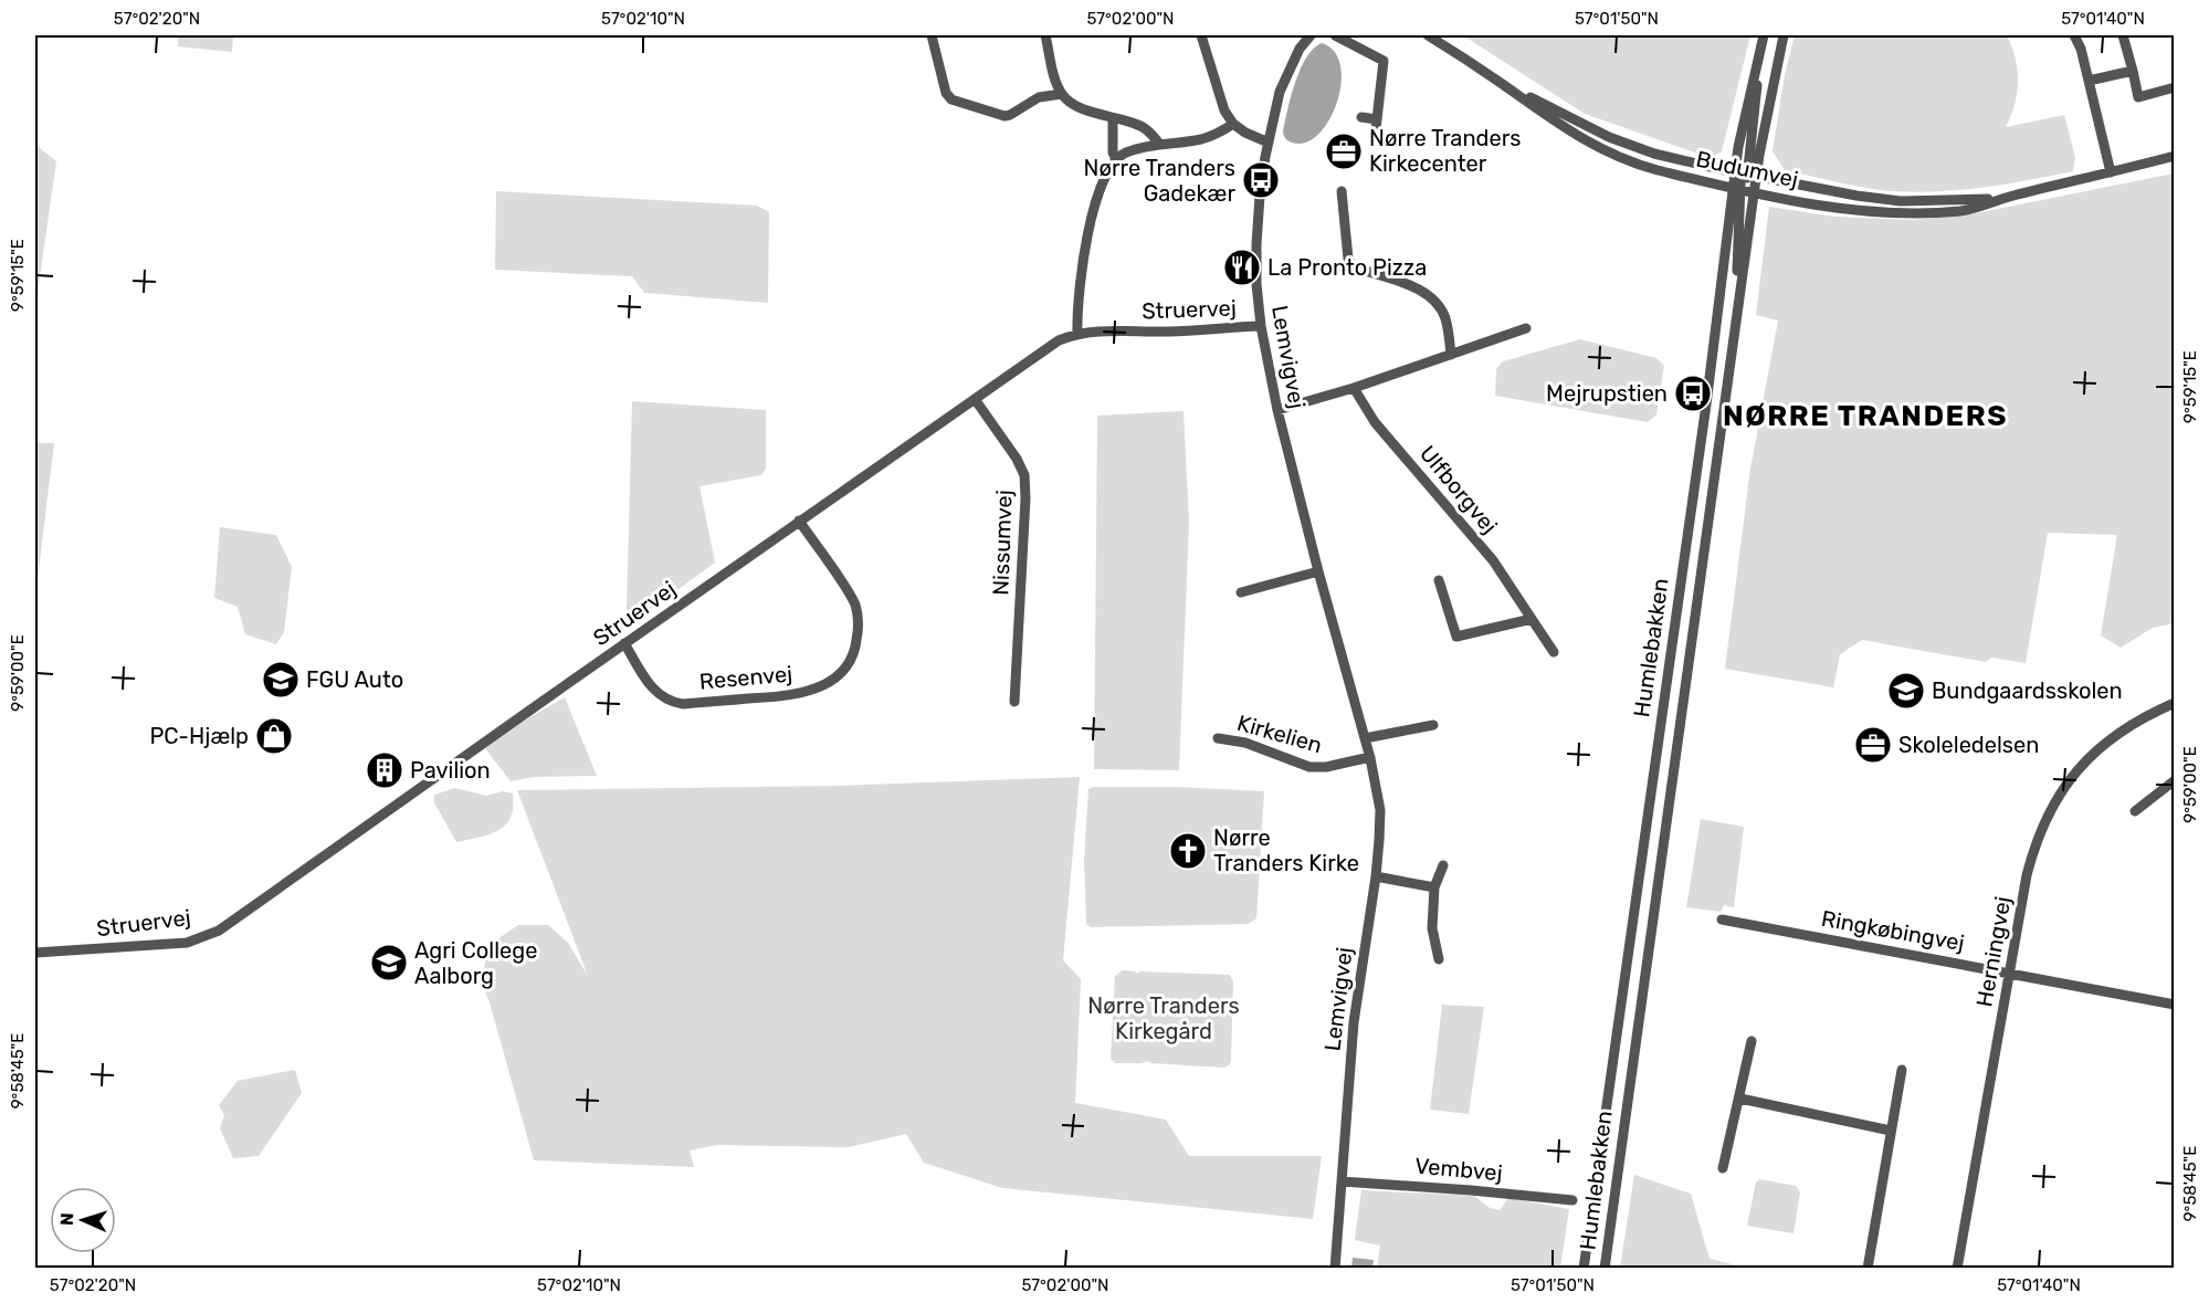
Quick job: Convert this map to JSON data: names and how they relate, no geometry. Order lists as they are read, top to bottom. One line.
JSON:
{"streets":{"street":["Budumvej","Struervej","Lemvigvej","Ulfborgvej","Nissumvej","Humlebakken","Resenvej","Kirkelien","Ringkøbingvej","Herningvej","Vembvej"]},"crossings":[["Budumvej","Humlebakken"],["Struervej","Lemvigvej"],["Struervej","Nissumvej"],["Struervej","Resenvej"],["Lemvigvej","Kirkelien"],["Lemvigvej","Vembvej"],["Ringkøbingvej","Herningvej"]],"districts":["NØRRE TRANDERS"],"parks":["Nørre Tranders Kirkegård"],"places":{"office":["Nørre Tranders Kirkecenter","Skoleledelsen"],"bus stop":["Nørre Tranders Gadekær","Mejrupstien"],"restaurant":["La Pronto Pizza"],"school or university":["FGU Auto","Bundgaardsskolen","Agri College Aalborg"],"shop":["PC-Hjælp"],"building":["Pavilion"],"church":["Nørre Tranders Kirke"]},"north":"left","coordinates":["57°02'20\"N","57°02'10\"N","57°02'00\"N","57°01'50\"N","57°01'40\"N","9°59'15\"E","9°59'00\"E","9°58'45\"E"]}
